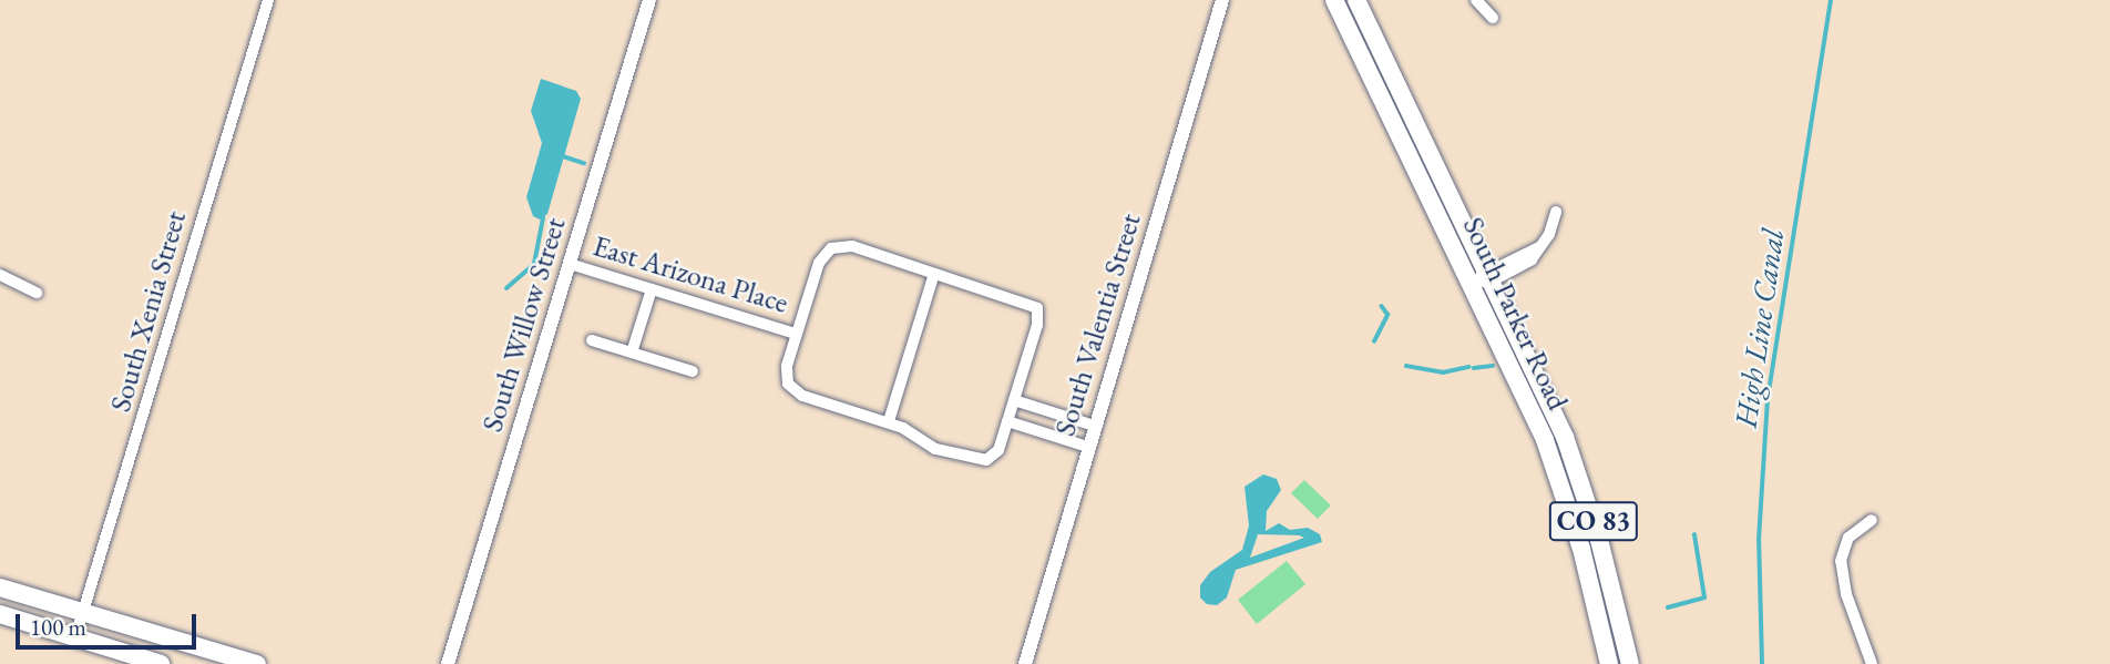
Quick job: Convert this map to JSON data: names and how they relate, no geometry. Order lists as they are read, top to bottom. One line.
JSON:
{"streets":{"main road":["South Parker Road","CO 83"],"street":["East Arizona Place","South Xenia Street","South Willow Street","South Valentia Street"]},"crossings":[["East Arizona Place","South Willow Street"]],"water":["High Line Canal"],"scale_bar":"100 m"}
